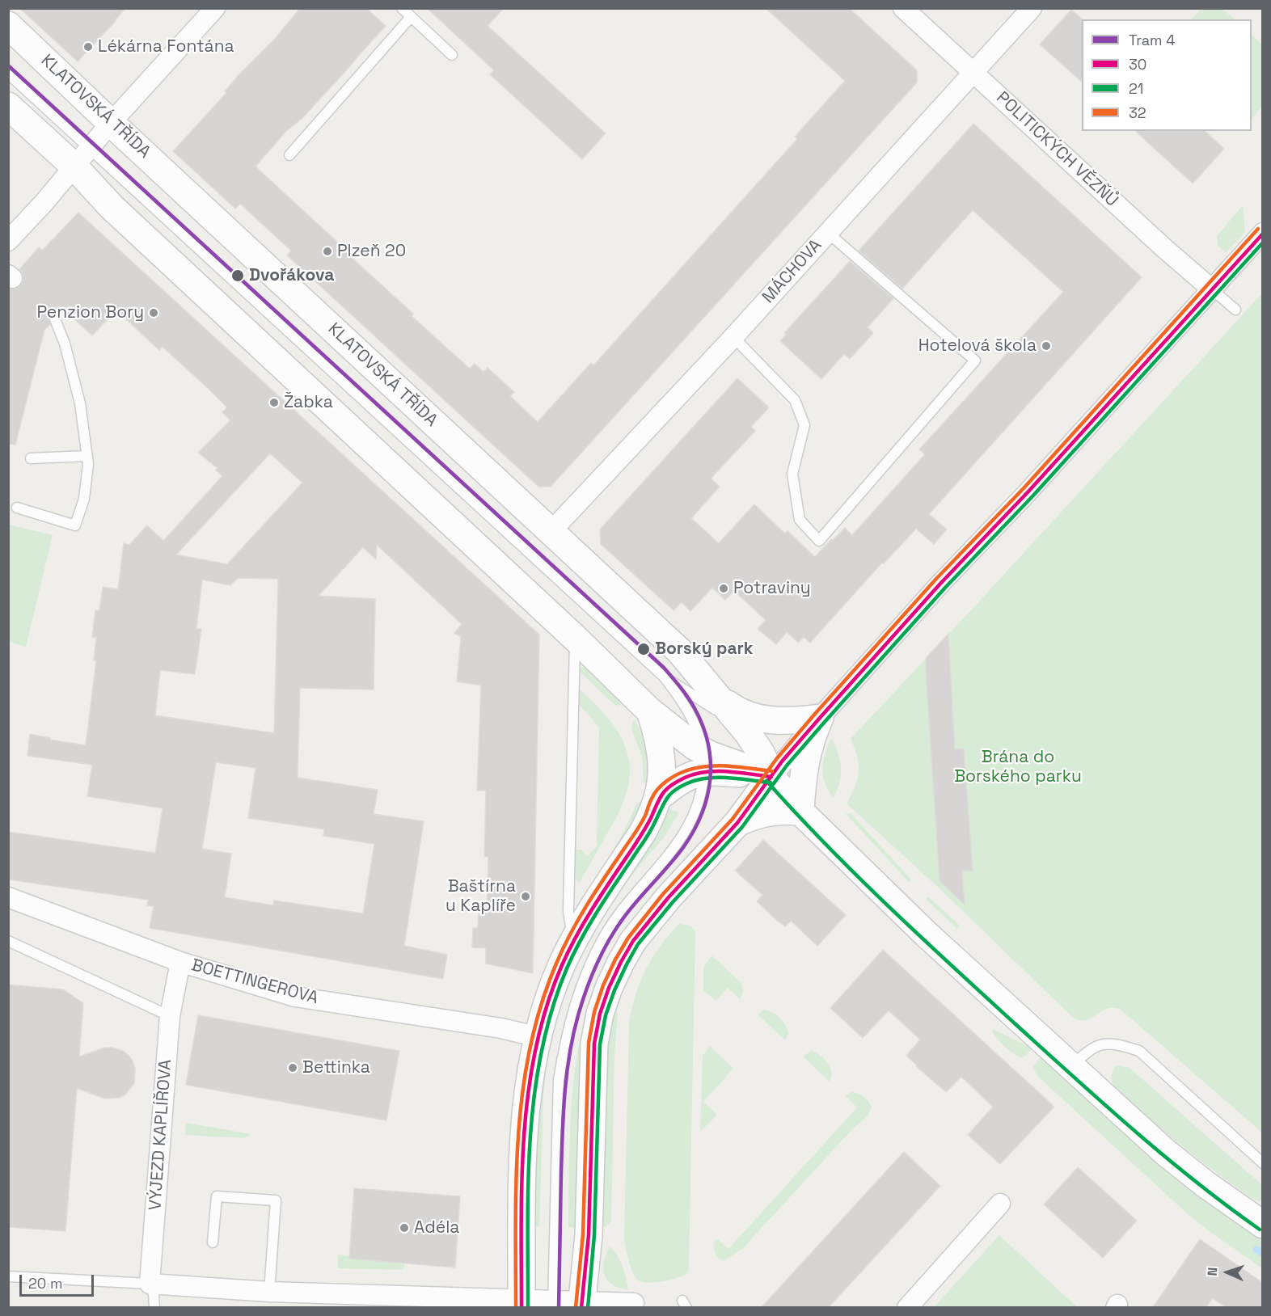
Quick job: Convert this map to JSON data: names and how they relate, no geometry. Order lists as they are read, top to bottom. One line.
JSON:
{"streets":{"main road":["KLATOVSKÁ TŘÍDA"],"street":["POLITICKÝCH VĚZŇŮ","MÁCHOVA","BOETTINGEROVA","VÝJEZD KAPLÍŘOVA"]},"crossings":[["KLATOVSKÁ TŘÍDA","MÁCHOVA"],["POLITICKÝCH VĚZŇŮ","MÁCHOVA"],["BOETTINGEROVA","VÝJEZD KAPLÍŘOVA"]],"parks":["Brána do Borského parku"],"places":["Lékárna Fontána","Plzeň 20","Dvořákova","Penzion Bory","Hotelová škola","Žabka","Potraviny","Borský park","Baštírna u Kaplíře","Bettinka","Adéla"],"lines":["tram line 4","transit line 32","transit line 30","transit line 21"],"legend":["Tram 4","30","21","32"],"scale_bar":"20 m","north":"left"}
